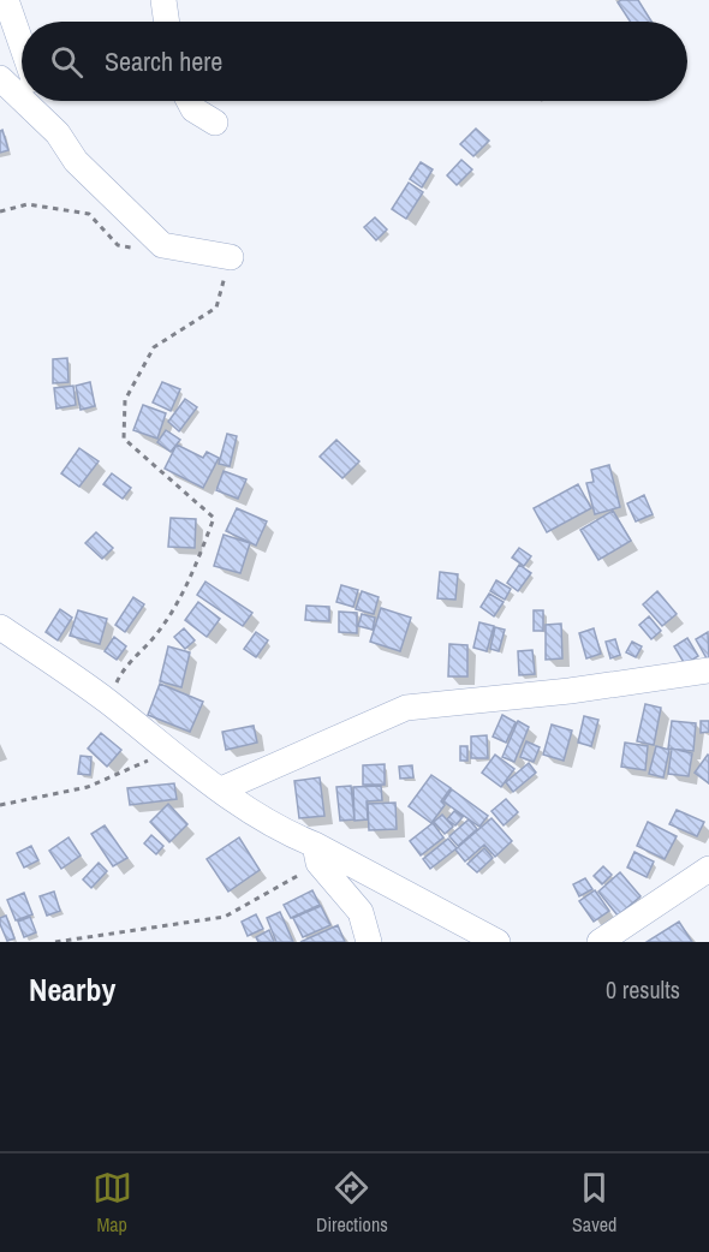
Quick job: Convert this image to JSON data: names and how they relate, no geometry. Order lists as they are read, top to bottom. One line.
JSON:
{"page":{"search":"Search here","heading":["Nearby","0 results"],"nav":["Map","Directions","Saved"]}}
